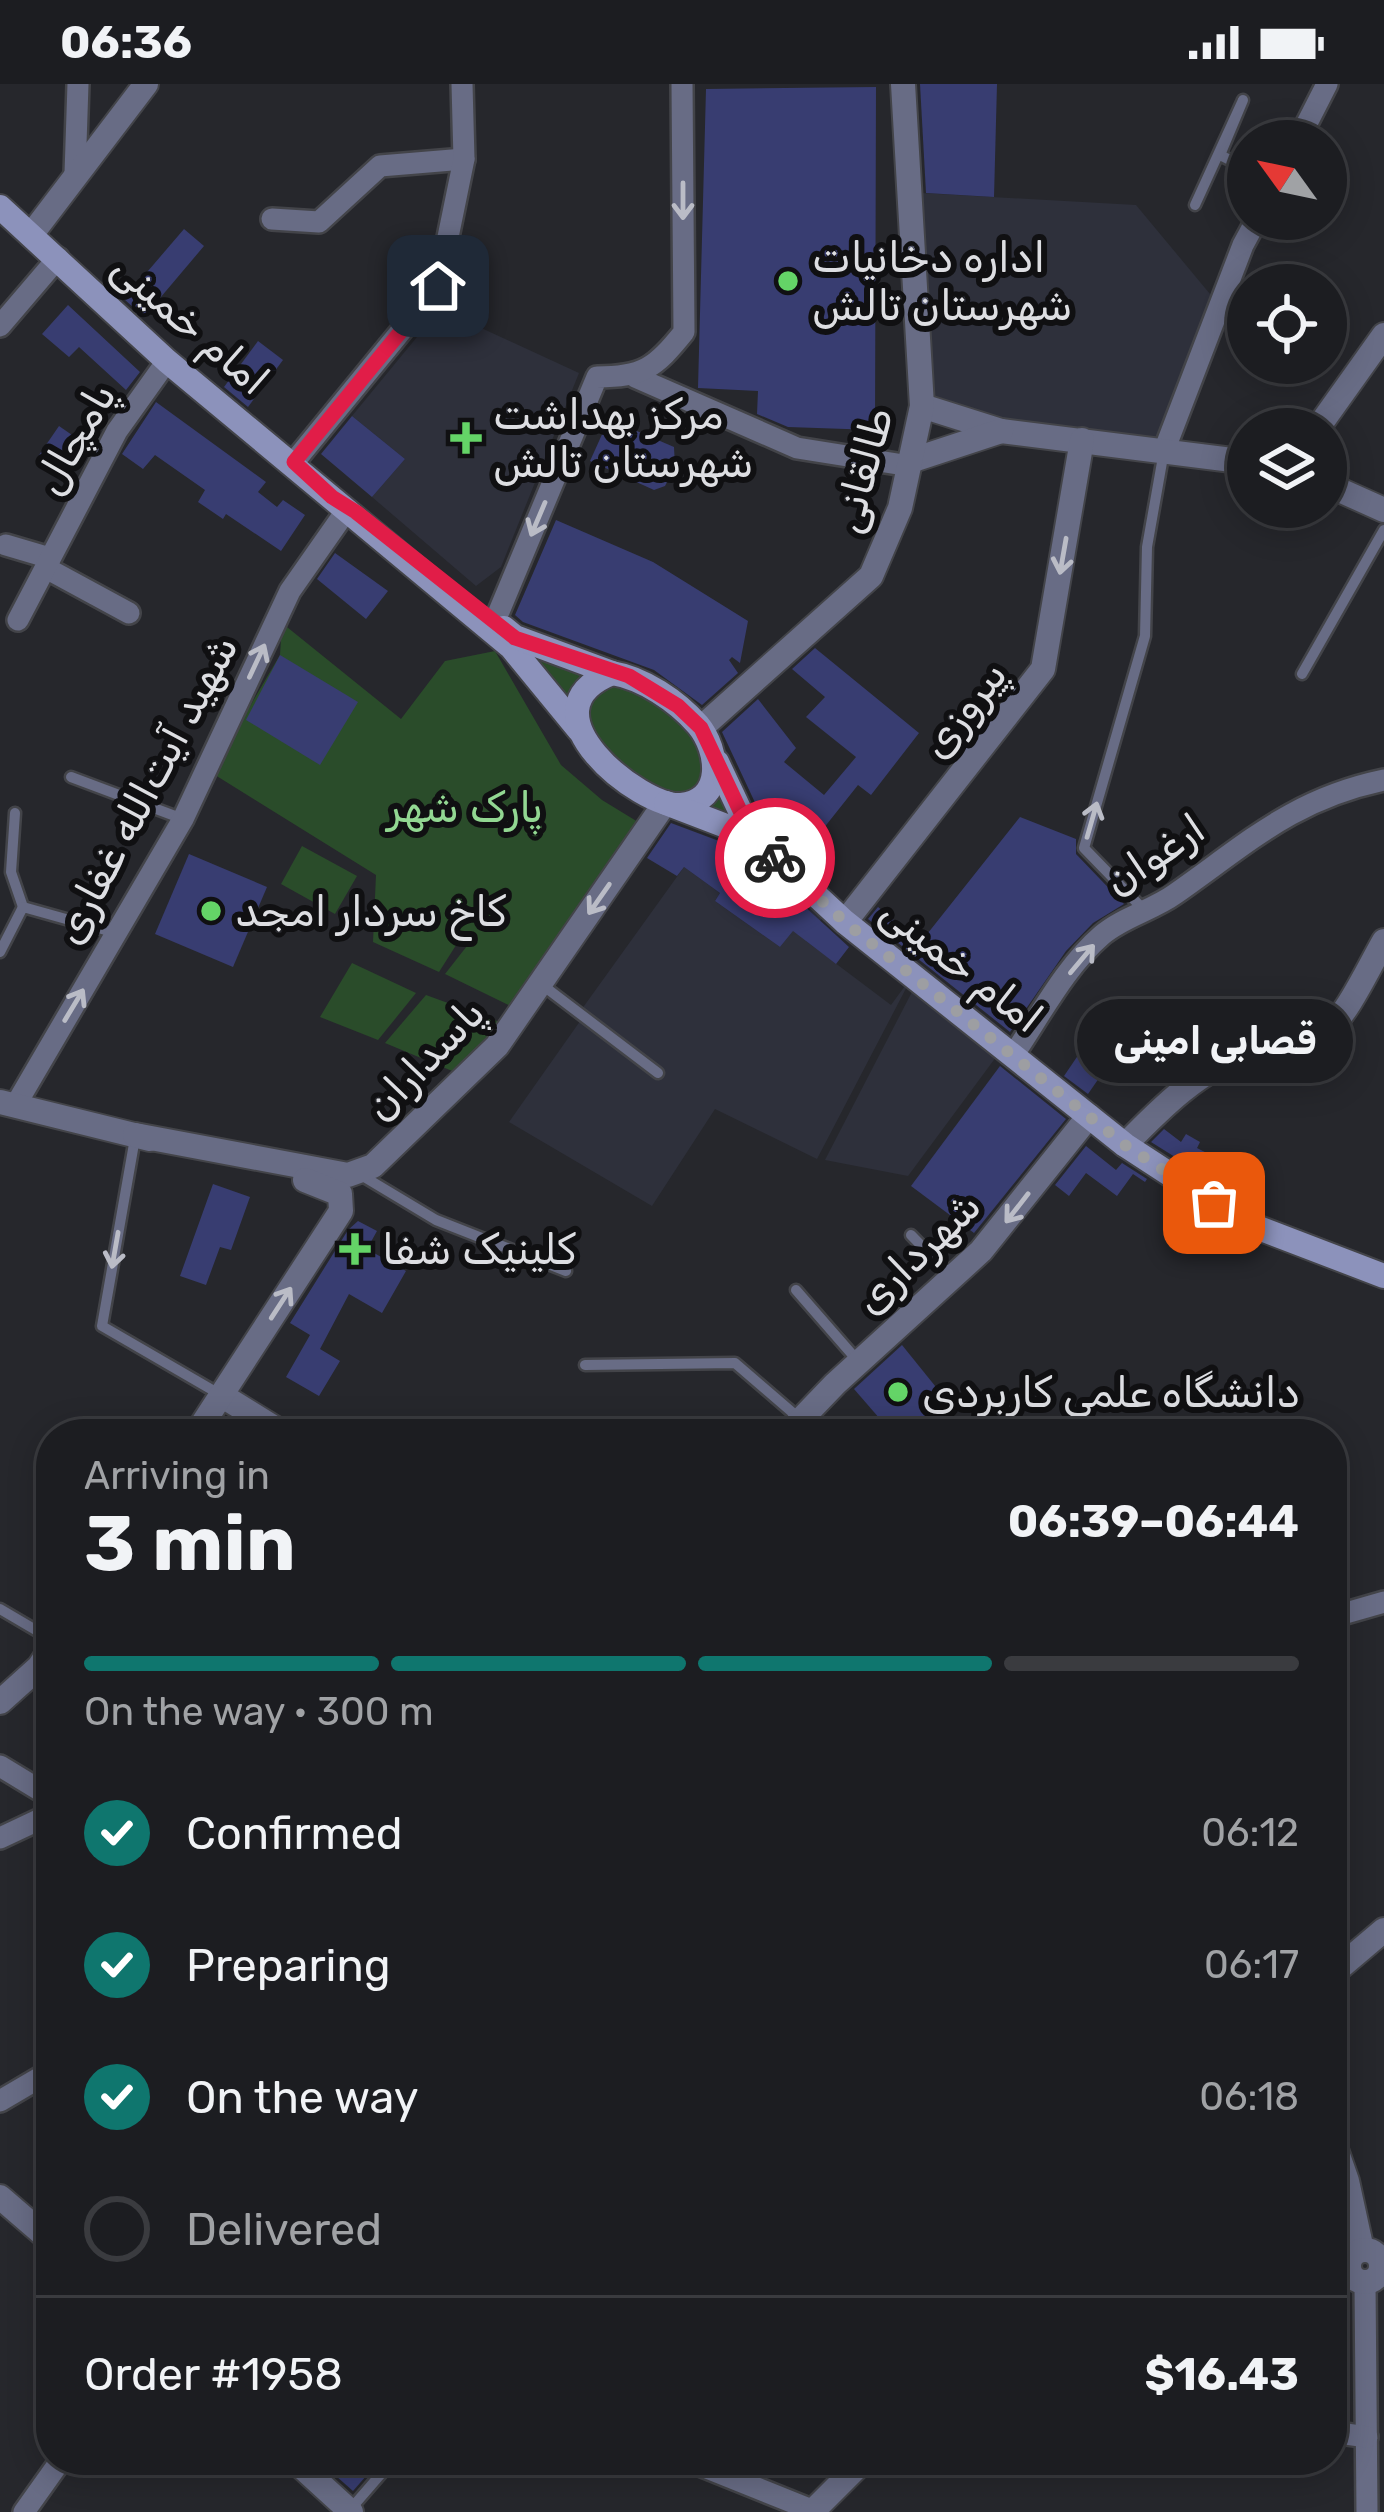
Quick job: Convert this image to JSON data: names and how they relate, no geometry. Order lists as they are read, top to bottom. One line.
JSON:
{"streets":{"main road":["امام خمینی"],"street":["پامچال","طالقانی","پیروزی","شهید آیت‌الله غفاری","ارغوان","پاسداران","شهرداری"]},"crossings":[["امام خمینی","پامچال"],["امام خمینی","طالقانی"],["امام خمینی","پیروزی"],["امام خمینی","شهید آیت‌الله غفاری"],["امام خمینی","ارغوان"],["امام خمینی","پاسداران"],["امام خمینی","شهرداری"],["طالقانی","پاسداران"],["شهید آیت‌الله غفاری","پاسداران"]],"one_way":["پیروزی","شهید آیت‌الله غفاری","شهرداری"],"parks":["پارک شهر"],"places":{"other":["اداره دخانیات شهرستان تالش","کاخ سردار امجد","قصابی امینی","دانشگاه علمی کاربردی"],"health":["مرکز بهداشت شهرستان تالش","کلینیک شفا"]},"north":"top left","page":{"status":"06:36","bubble":"قصابی امینی","heading":["3 min","Arriving in","06:39–06:44"],"panel":["Order #1958","$16.43"],"bar":"On the way · 300 m","list":[["Confirmed","06:12"],["Preparing","06:17"],["On the way","06:18"],"Delivered"]}}
